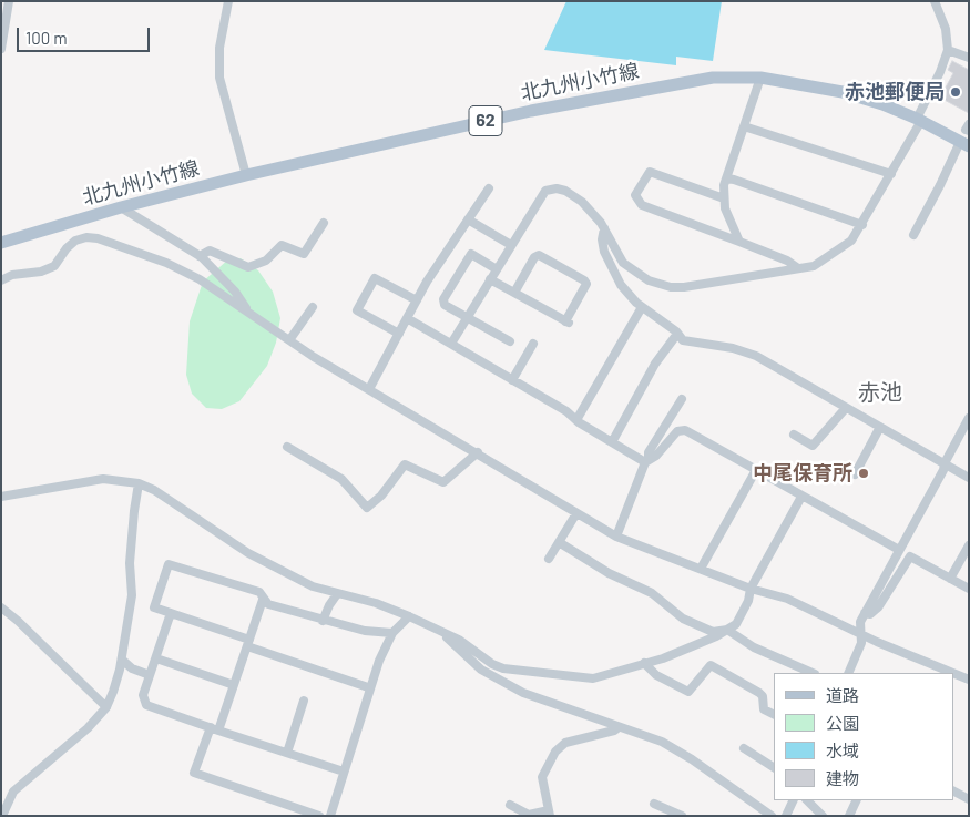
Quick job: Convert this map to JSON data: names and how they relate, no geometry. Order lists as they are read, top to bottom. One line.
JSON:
{"streets":{"main road":["北九州小竹線","62"]},"districts":["赤池"],"places":["赤池郵便局","中尾保育所"],"legend":["道路","公園","水域","建物"],"scale_bar":"100 m"}
